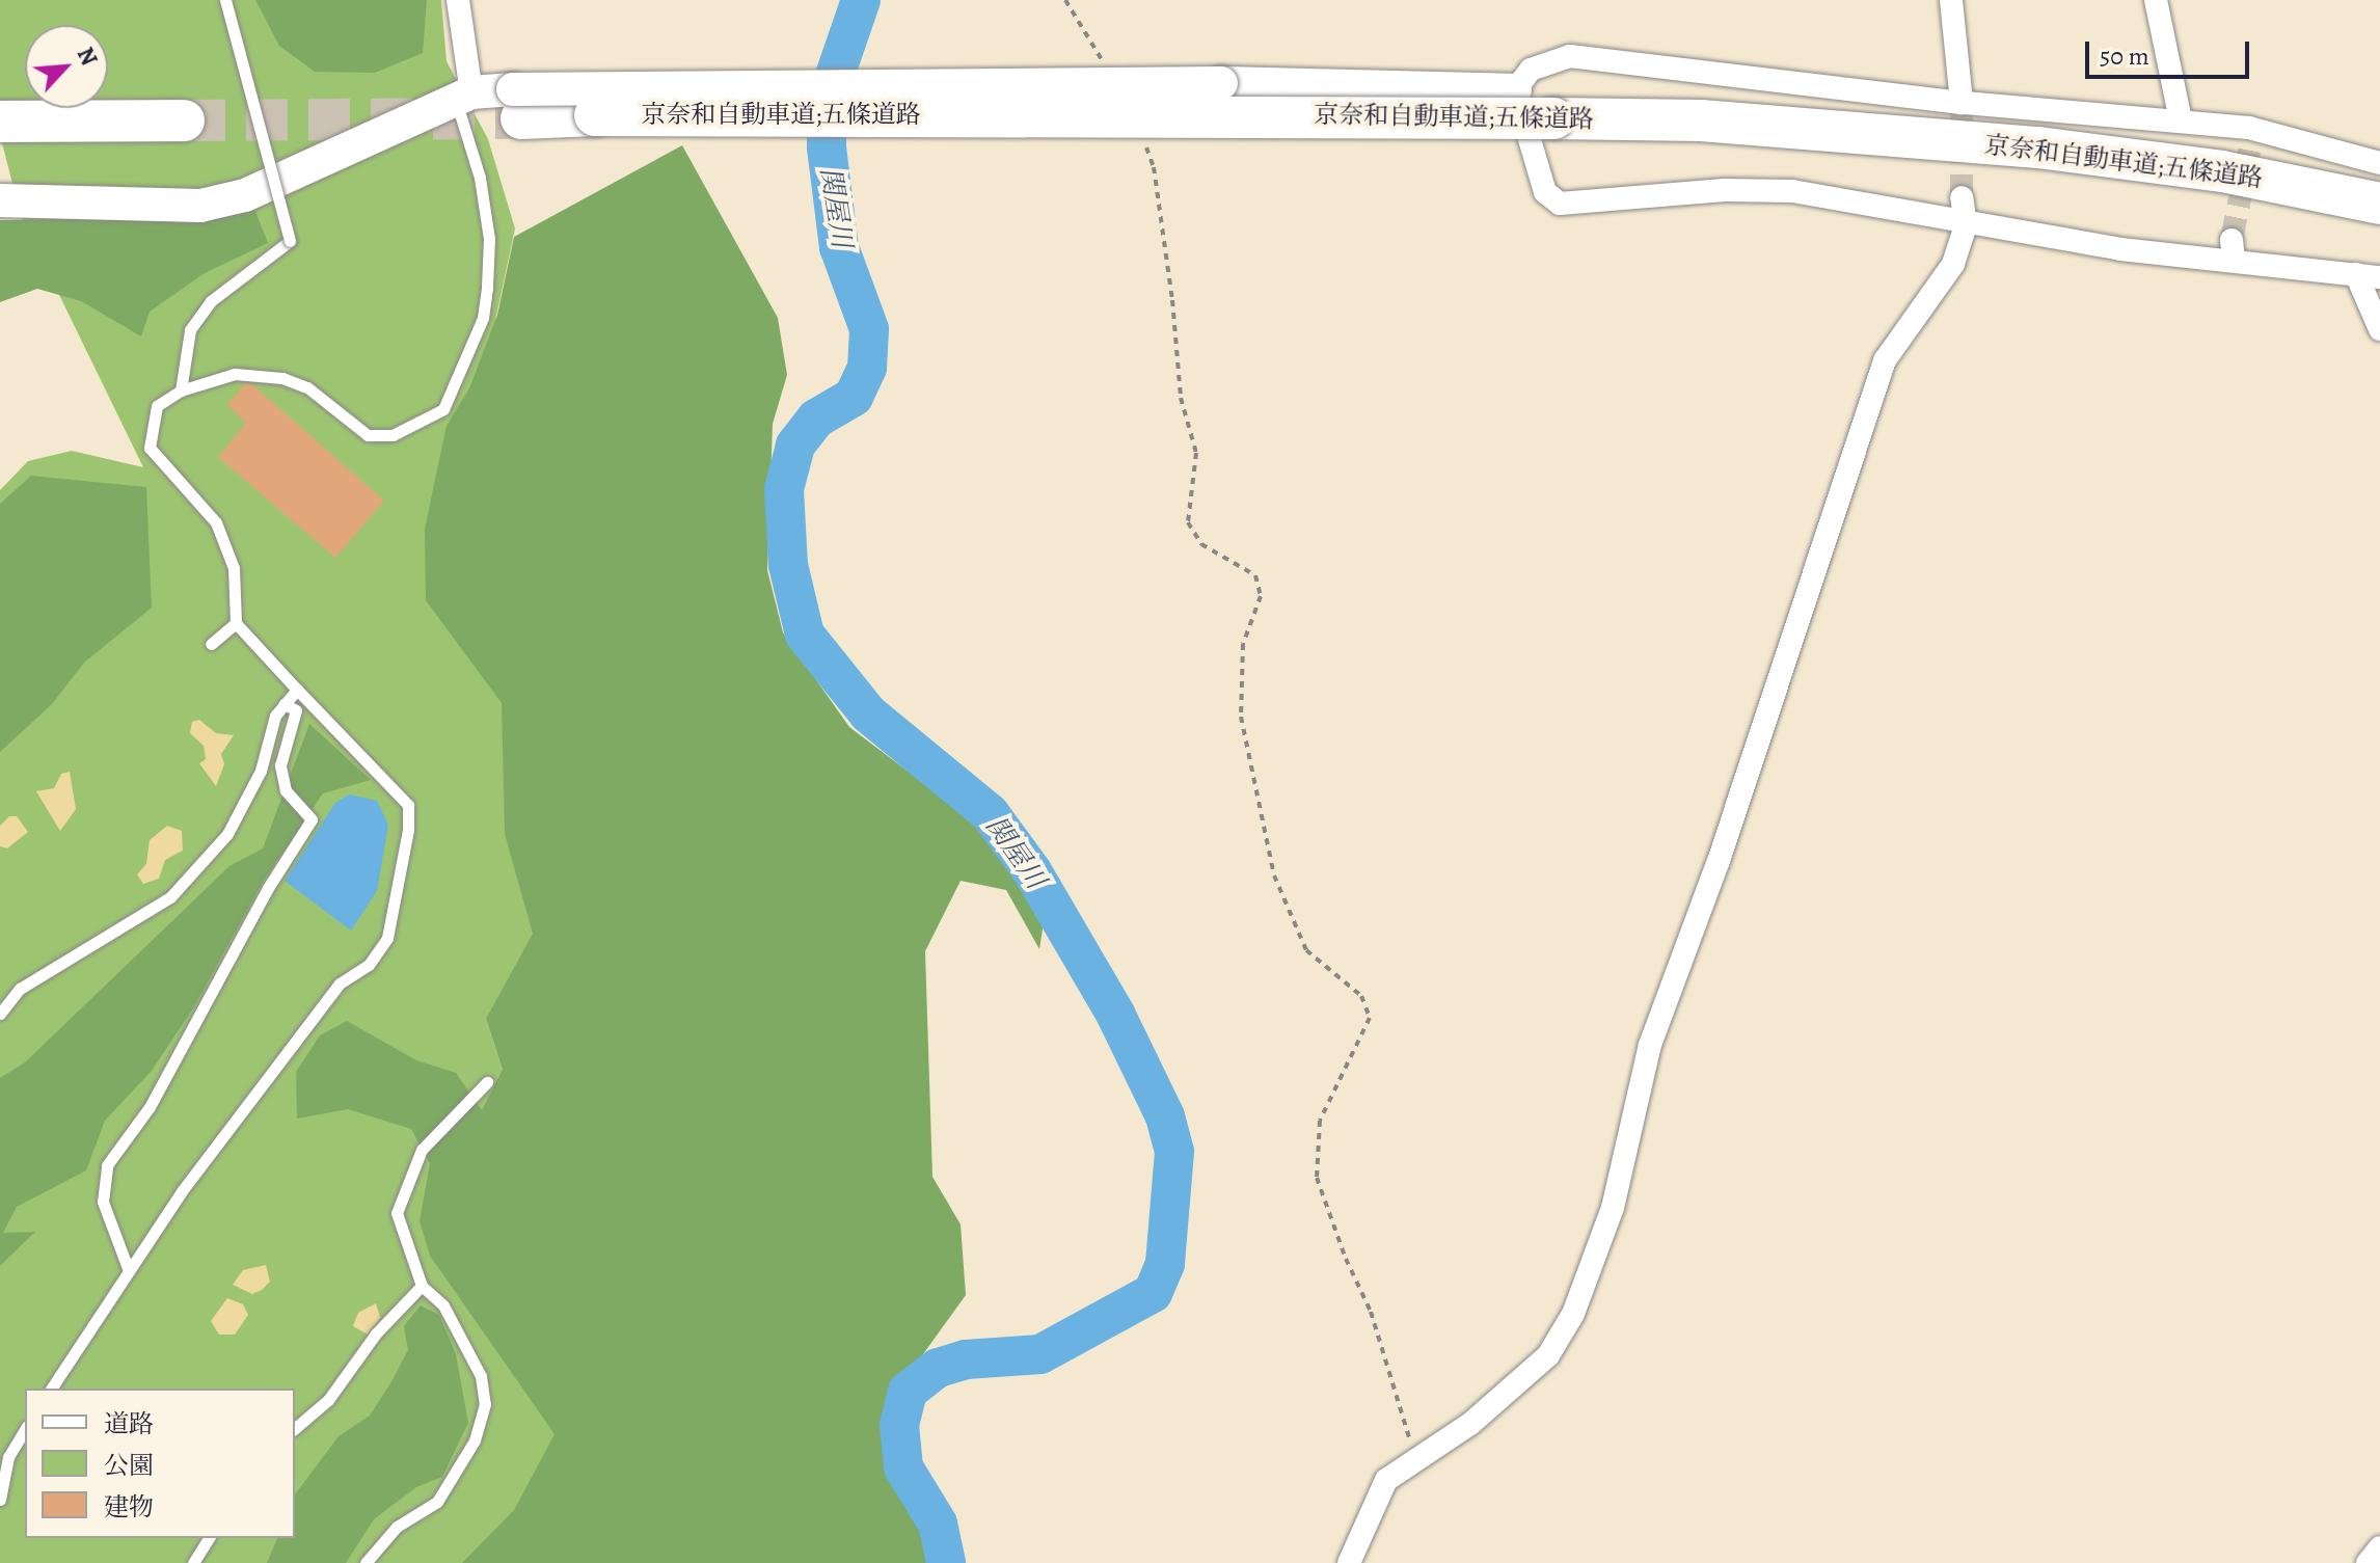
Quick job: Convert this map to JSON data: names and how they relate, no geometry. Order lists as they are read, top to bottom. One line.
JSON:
{"streets":{"highway":["京奈和自動車道;五條道路"]},"water":["関屋川"],"legend":["道路","公園","建物"],"scale_bar":"50 m","north":"top right"}
